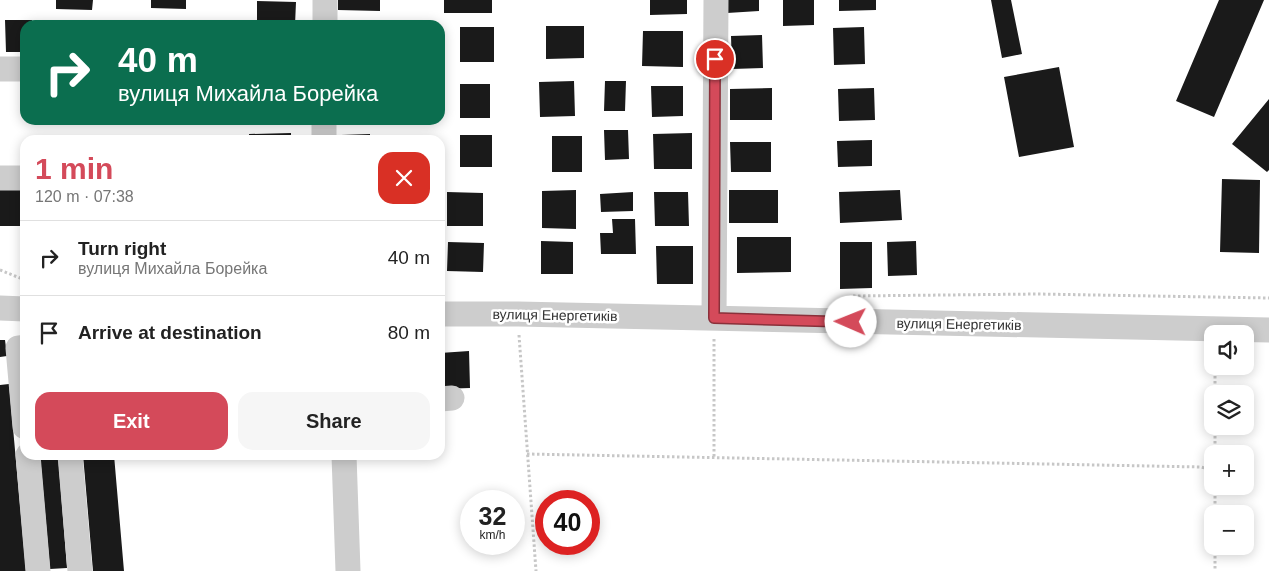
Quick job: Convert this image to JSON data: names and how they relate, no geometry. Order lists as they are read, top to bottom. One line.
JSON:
{"streets":{"street":["вулиця Енергетиків"]},"page":{"turn":["40 m","вулиця Михайла Борейка"],"heading":["1 min","120 m · 07:38"],"list":[{"name":"Turn right","note":"вулиця Михайла Борейка","value":"40 m"},{"name":"Arrive at destination","value":"80 m"}],"map_buttons":["+","−"],"buttons":["Exit","Share"],"speed":"32 km/h","limit":"40"}}
